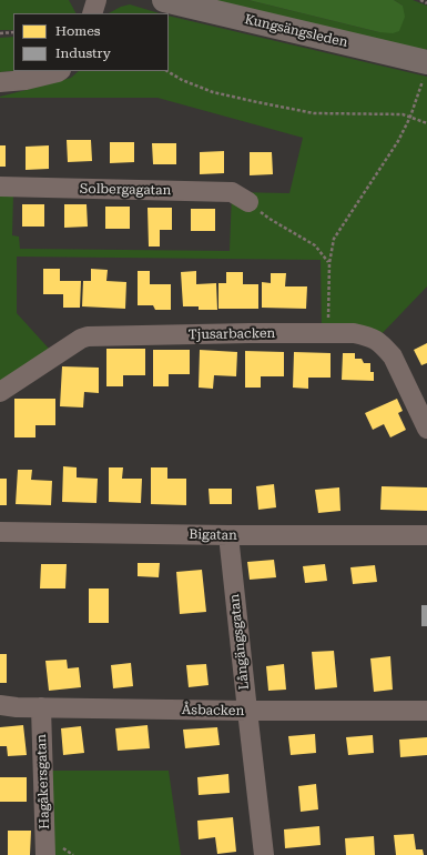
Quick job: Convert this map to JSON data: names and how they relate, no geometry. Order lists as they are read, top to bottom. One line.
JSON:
{"streets":{"main road":["Kungsängsleden"],"street":["Solbergagatan","Tjusarbacken","Bigatan","Långängsgatan","Åsbacken","Hagåkersgatan"]},"crossings":[["Bigatan","Långängsgatan"],["Långängsgatan","Åsbacken"],["Åsbacken","Hagåkersgatan"]],"legend":["Homes","Industry"]}
